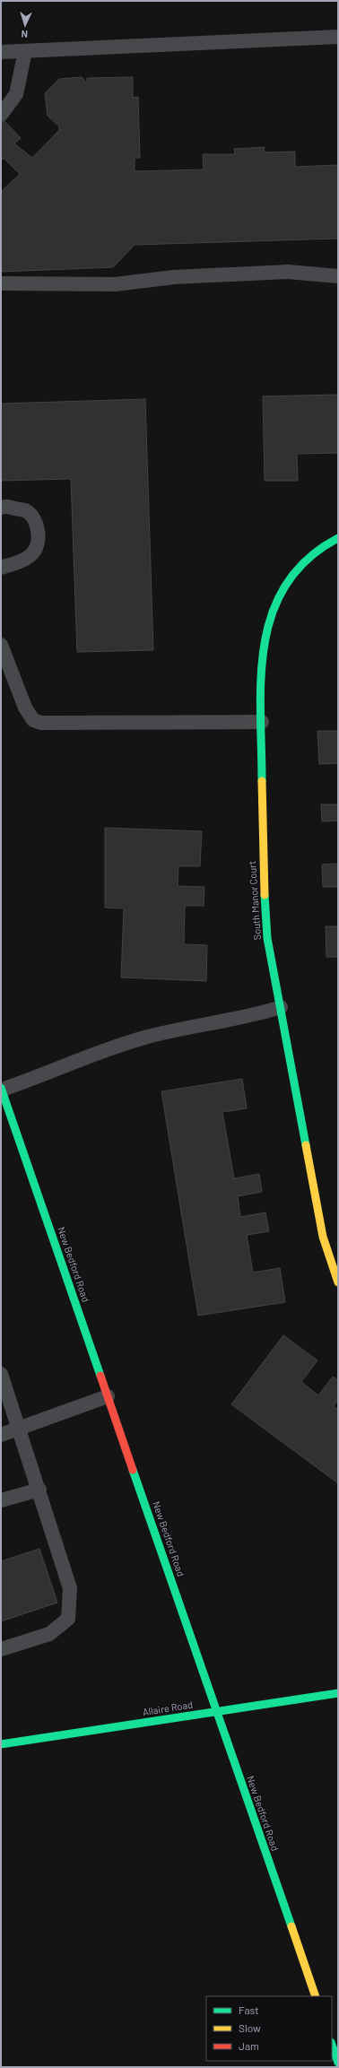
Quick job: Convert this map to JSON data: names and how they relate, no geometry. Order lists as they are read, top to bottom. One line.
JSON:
{"streets":{"street":["South Manor Court","New Bedford Road","Allaire Road"]},"crossings":[["New Bedford Road","Allaire Road"]],"legend":["Fast","Slow","Jam"],"north":"bottom"}
